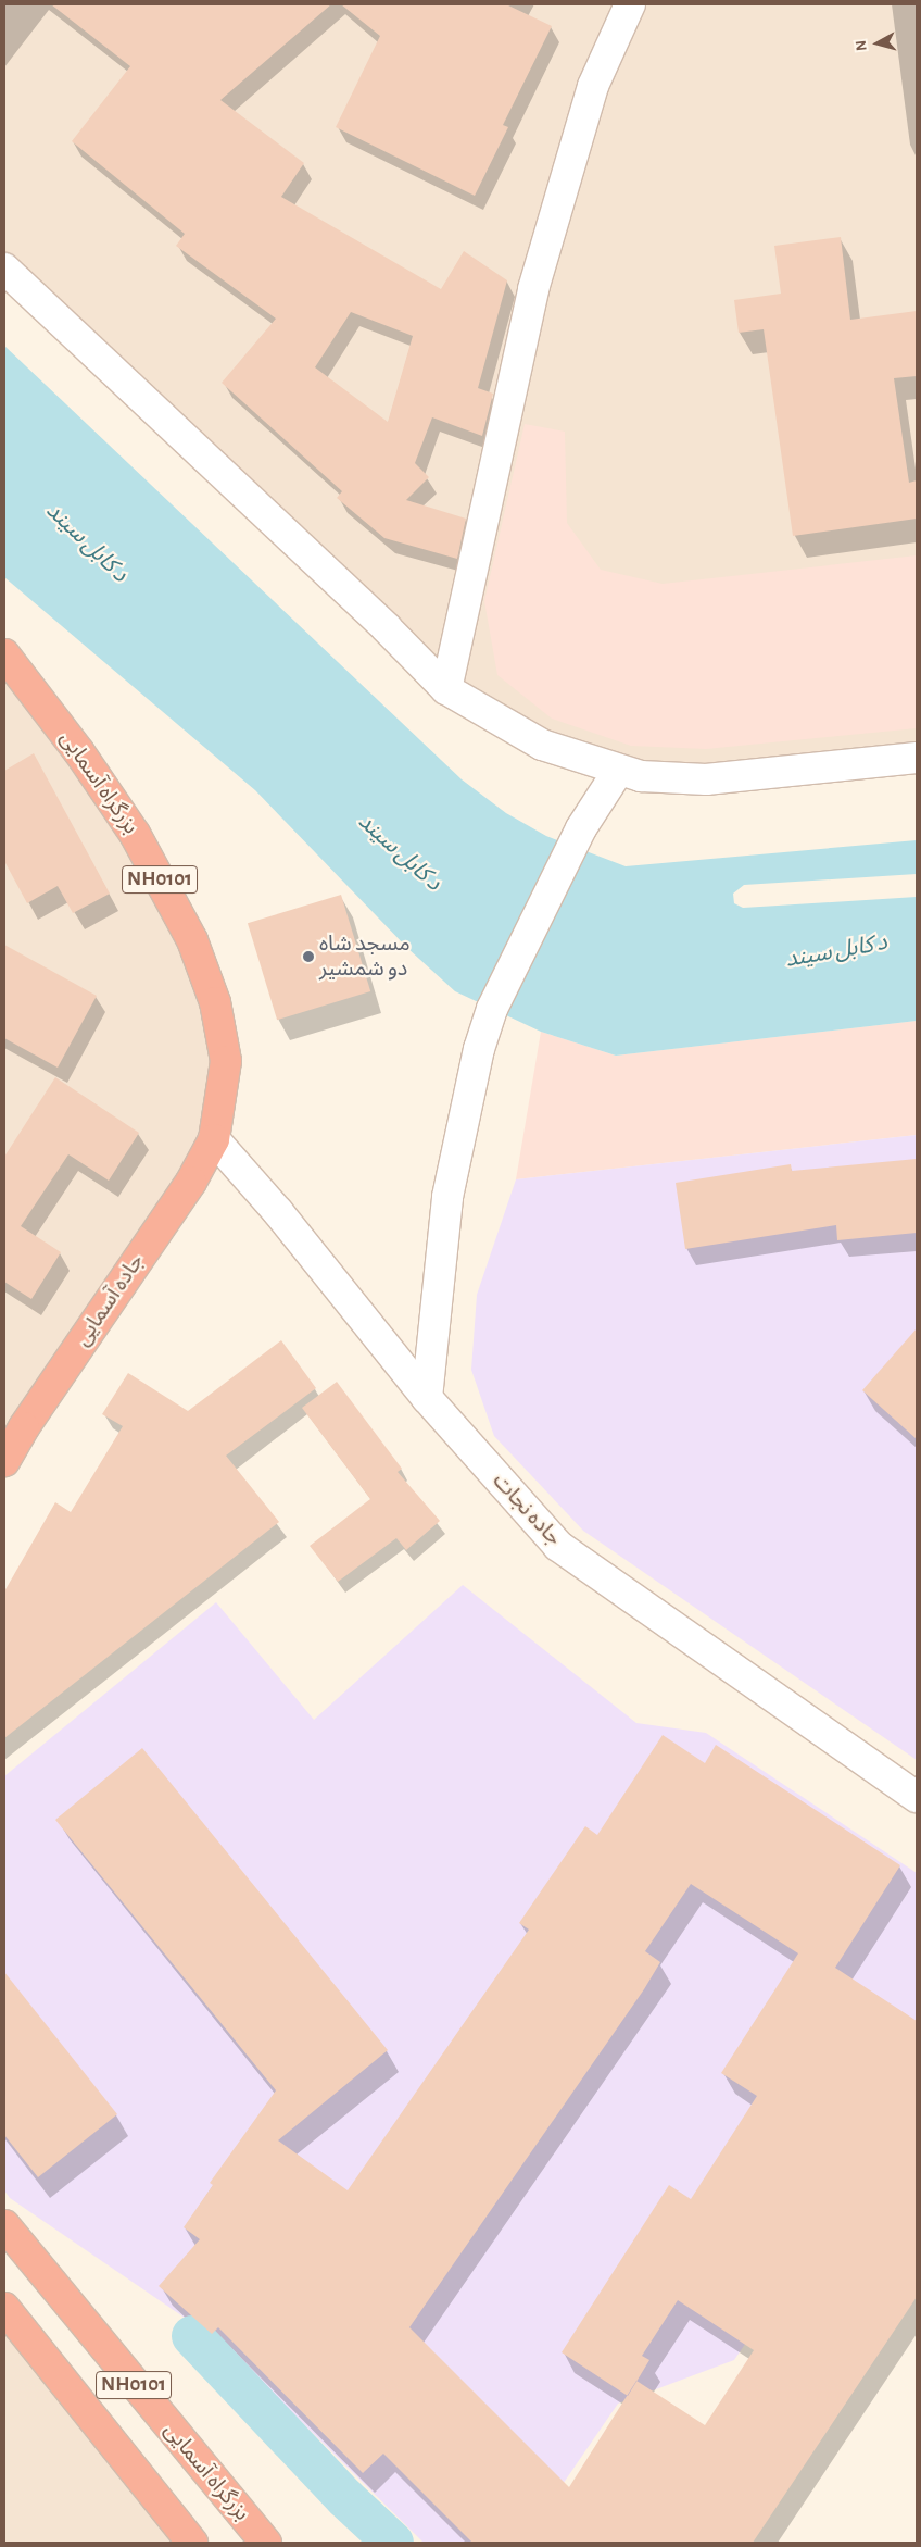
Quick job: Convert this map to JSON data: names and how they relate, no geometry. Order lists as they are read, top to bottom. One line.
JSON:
{"streets":{"highway":["بزرگراه آسمایی","NH0101","جاده آسمایی"],"main road":["جاده نجات"]},"crossings":[["بزرگراه آسمایی","جاده آسمایی"],["بزرگراه آسمایی","جاده نجات"],["جاده آسمایی","جاده نجات"]],"water":["د کابل سيند"],"places":["مسجد شاه دو شمشیر"],"north":"left"}
